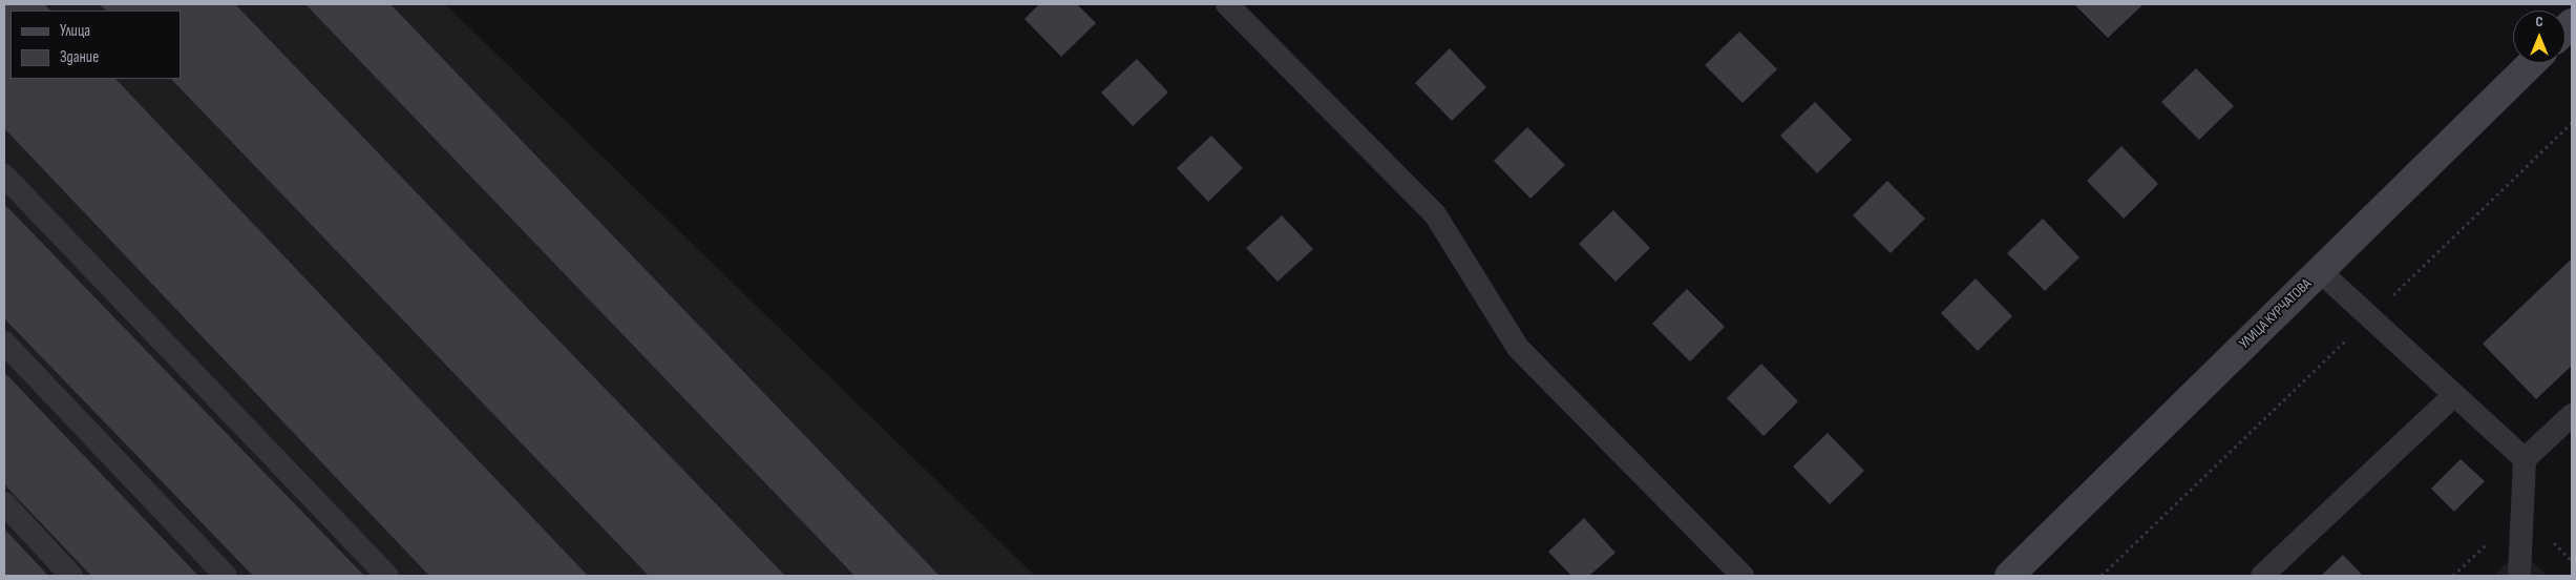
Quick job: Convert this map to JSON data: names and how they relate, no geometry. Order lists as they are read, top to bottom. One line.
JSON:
{"streets":{"street":["УЛИЦА КУРЧАТОВА"]},"legend":["Улица","Здание"],"north":"top"}
